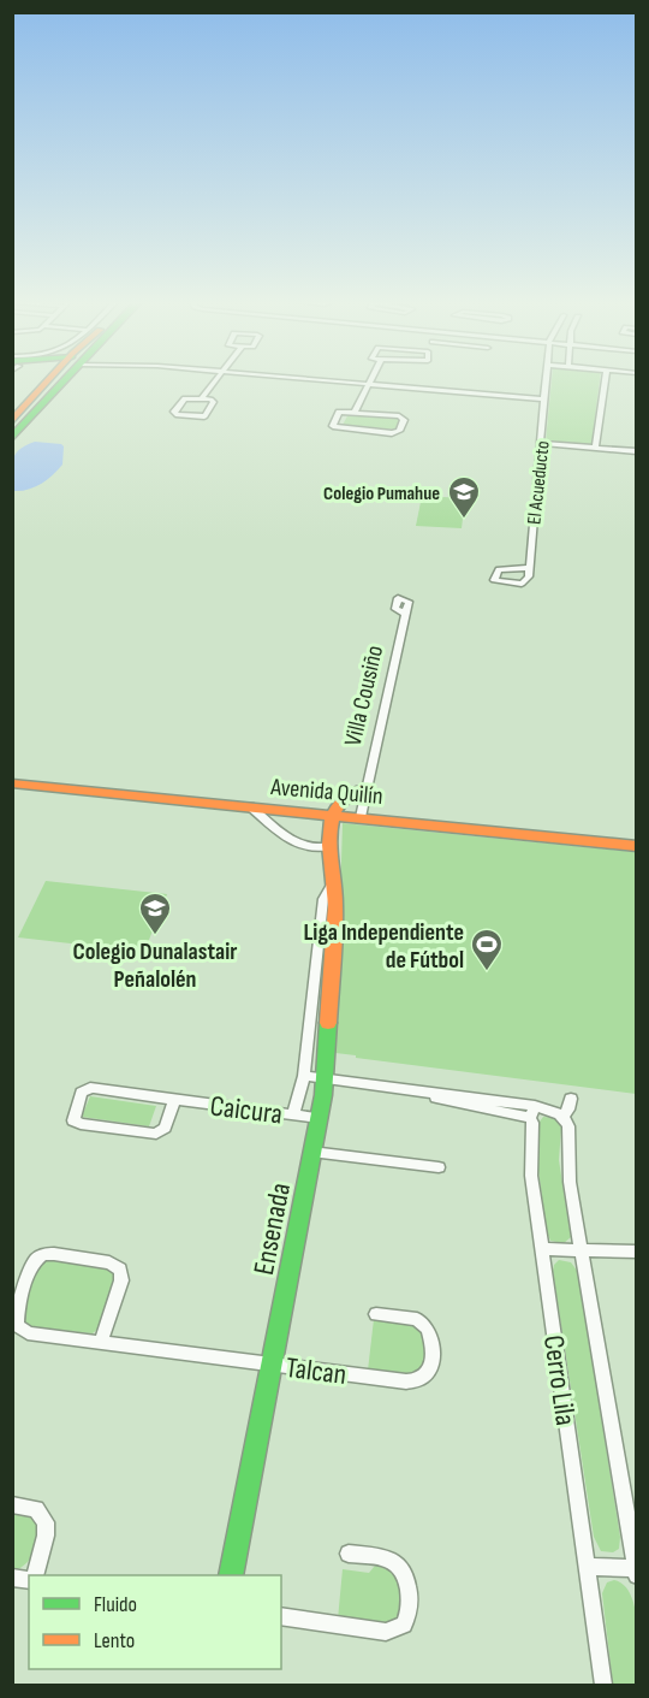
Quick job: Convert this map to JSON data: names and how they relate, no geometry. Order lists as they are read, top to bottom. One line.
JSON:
{"streets":{"street":["El Acueducto","Villa Cousiño","Avenida Quilín","Caicura","Ensenada","Talcan","Cerro Lila"]},"crossings":[["Villa Cousiño","Avenida Quilín"],["Avenida Quilín","Ensenada"],["Caicura","Ensenada"],["Ensenada","Talcan"]],"places":{"school or university":["Colegio Pumahue","Colegio Dunalastair Peñalolén"],"sports":["Liga Independiente de Fútbol"]},"legend":["Fluido","Lento"]}
